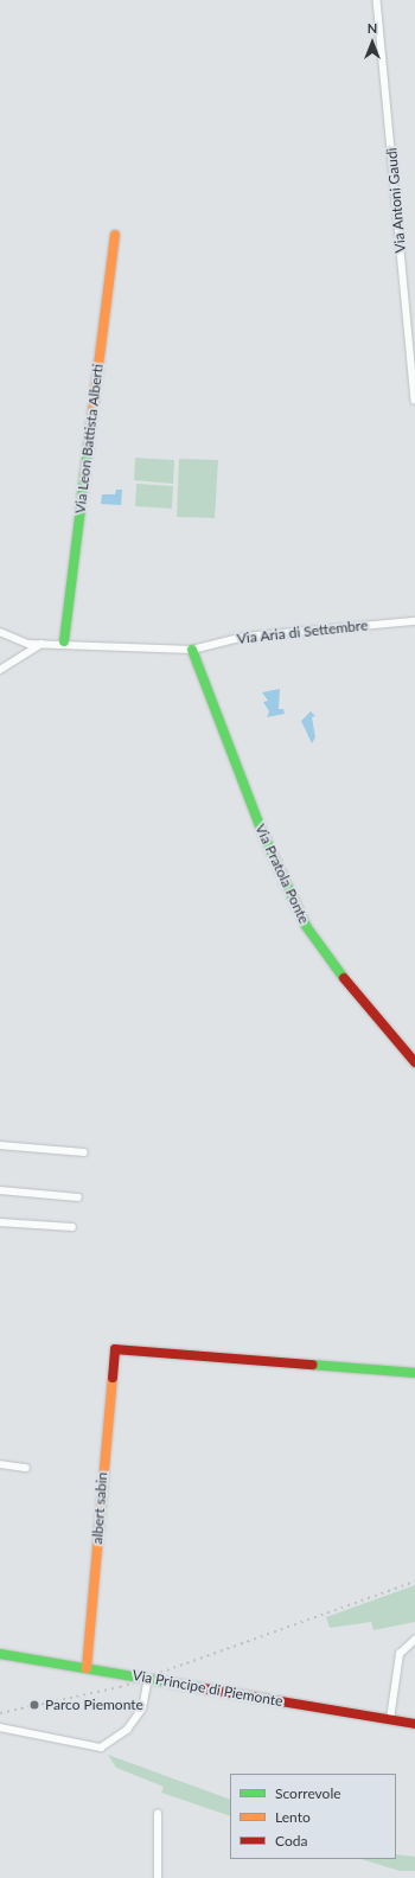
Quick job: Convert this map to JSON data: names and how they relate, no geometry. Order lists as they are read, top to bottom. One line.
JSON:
{"streets":{"street":["Via Antoni Gaudì","Via Leon Battista Alberti","Via Aria di Settembre","Via Pratola Ponte","albert sabin","Via Principe di Piemonte"]},"crossings":[["Via Leon Battista Alberti","Via Aria di Settembre"],["Via Aria di Settembre","Via Pratola Ponte"],["albert sabin","Via Principe di Piemonte"]],"places":["Parco Piemonte"],"legend":["Scorrevole","Lento","Coda"],"north":"top"}
